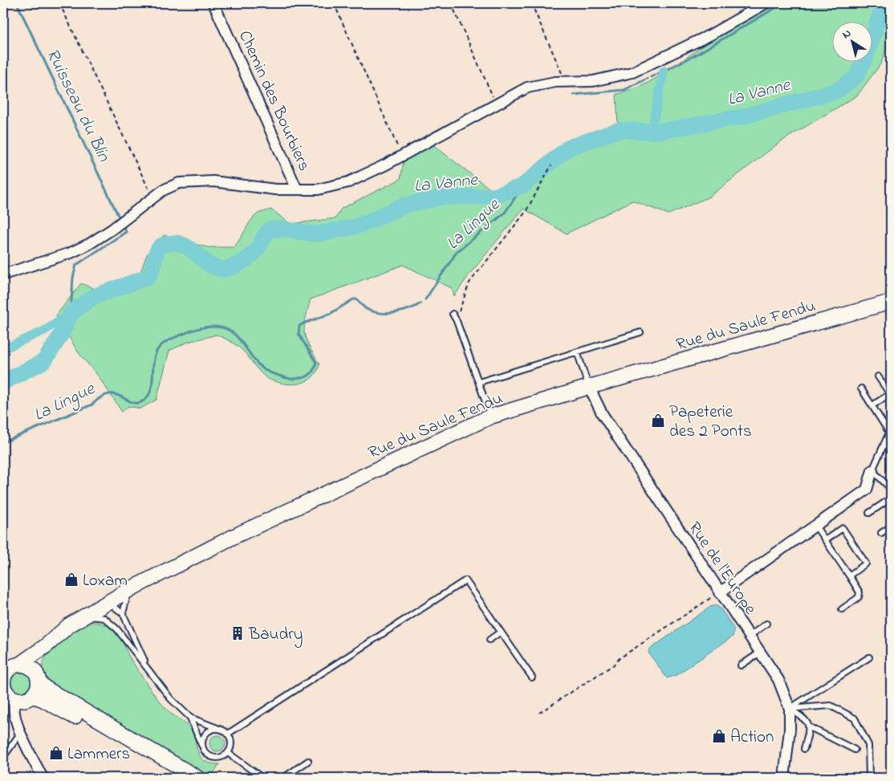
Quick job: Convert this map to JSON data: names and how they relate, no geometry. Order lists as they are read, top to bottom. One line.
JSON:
{"streets":{"street":["Chemin des Bourbiers","Rue du Saule Fendu","Rue de l'Europe"]},"crossings":[["Rue du Saule Fendu","Rue de l'Europe"]],"water":["La Vanne","Ruisseau du Blin","La Lingue"],"places":{"shop":["Papeterie des 2 Ponts","Loxam","Action","Lammers"],"building":["Baudry"]},"north":"top left"}
